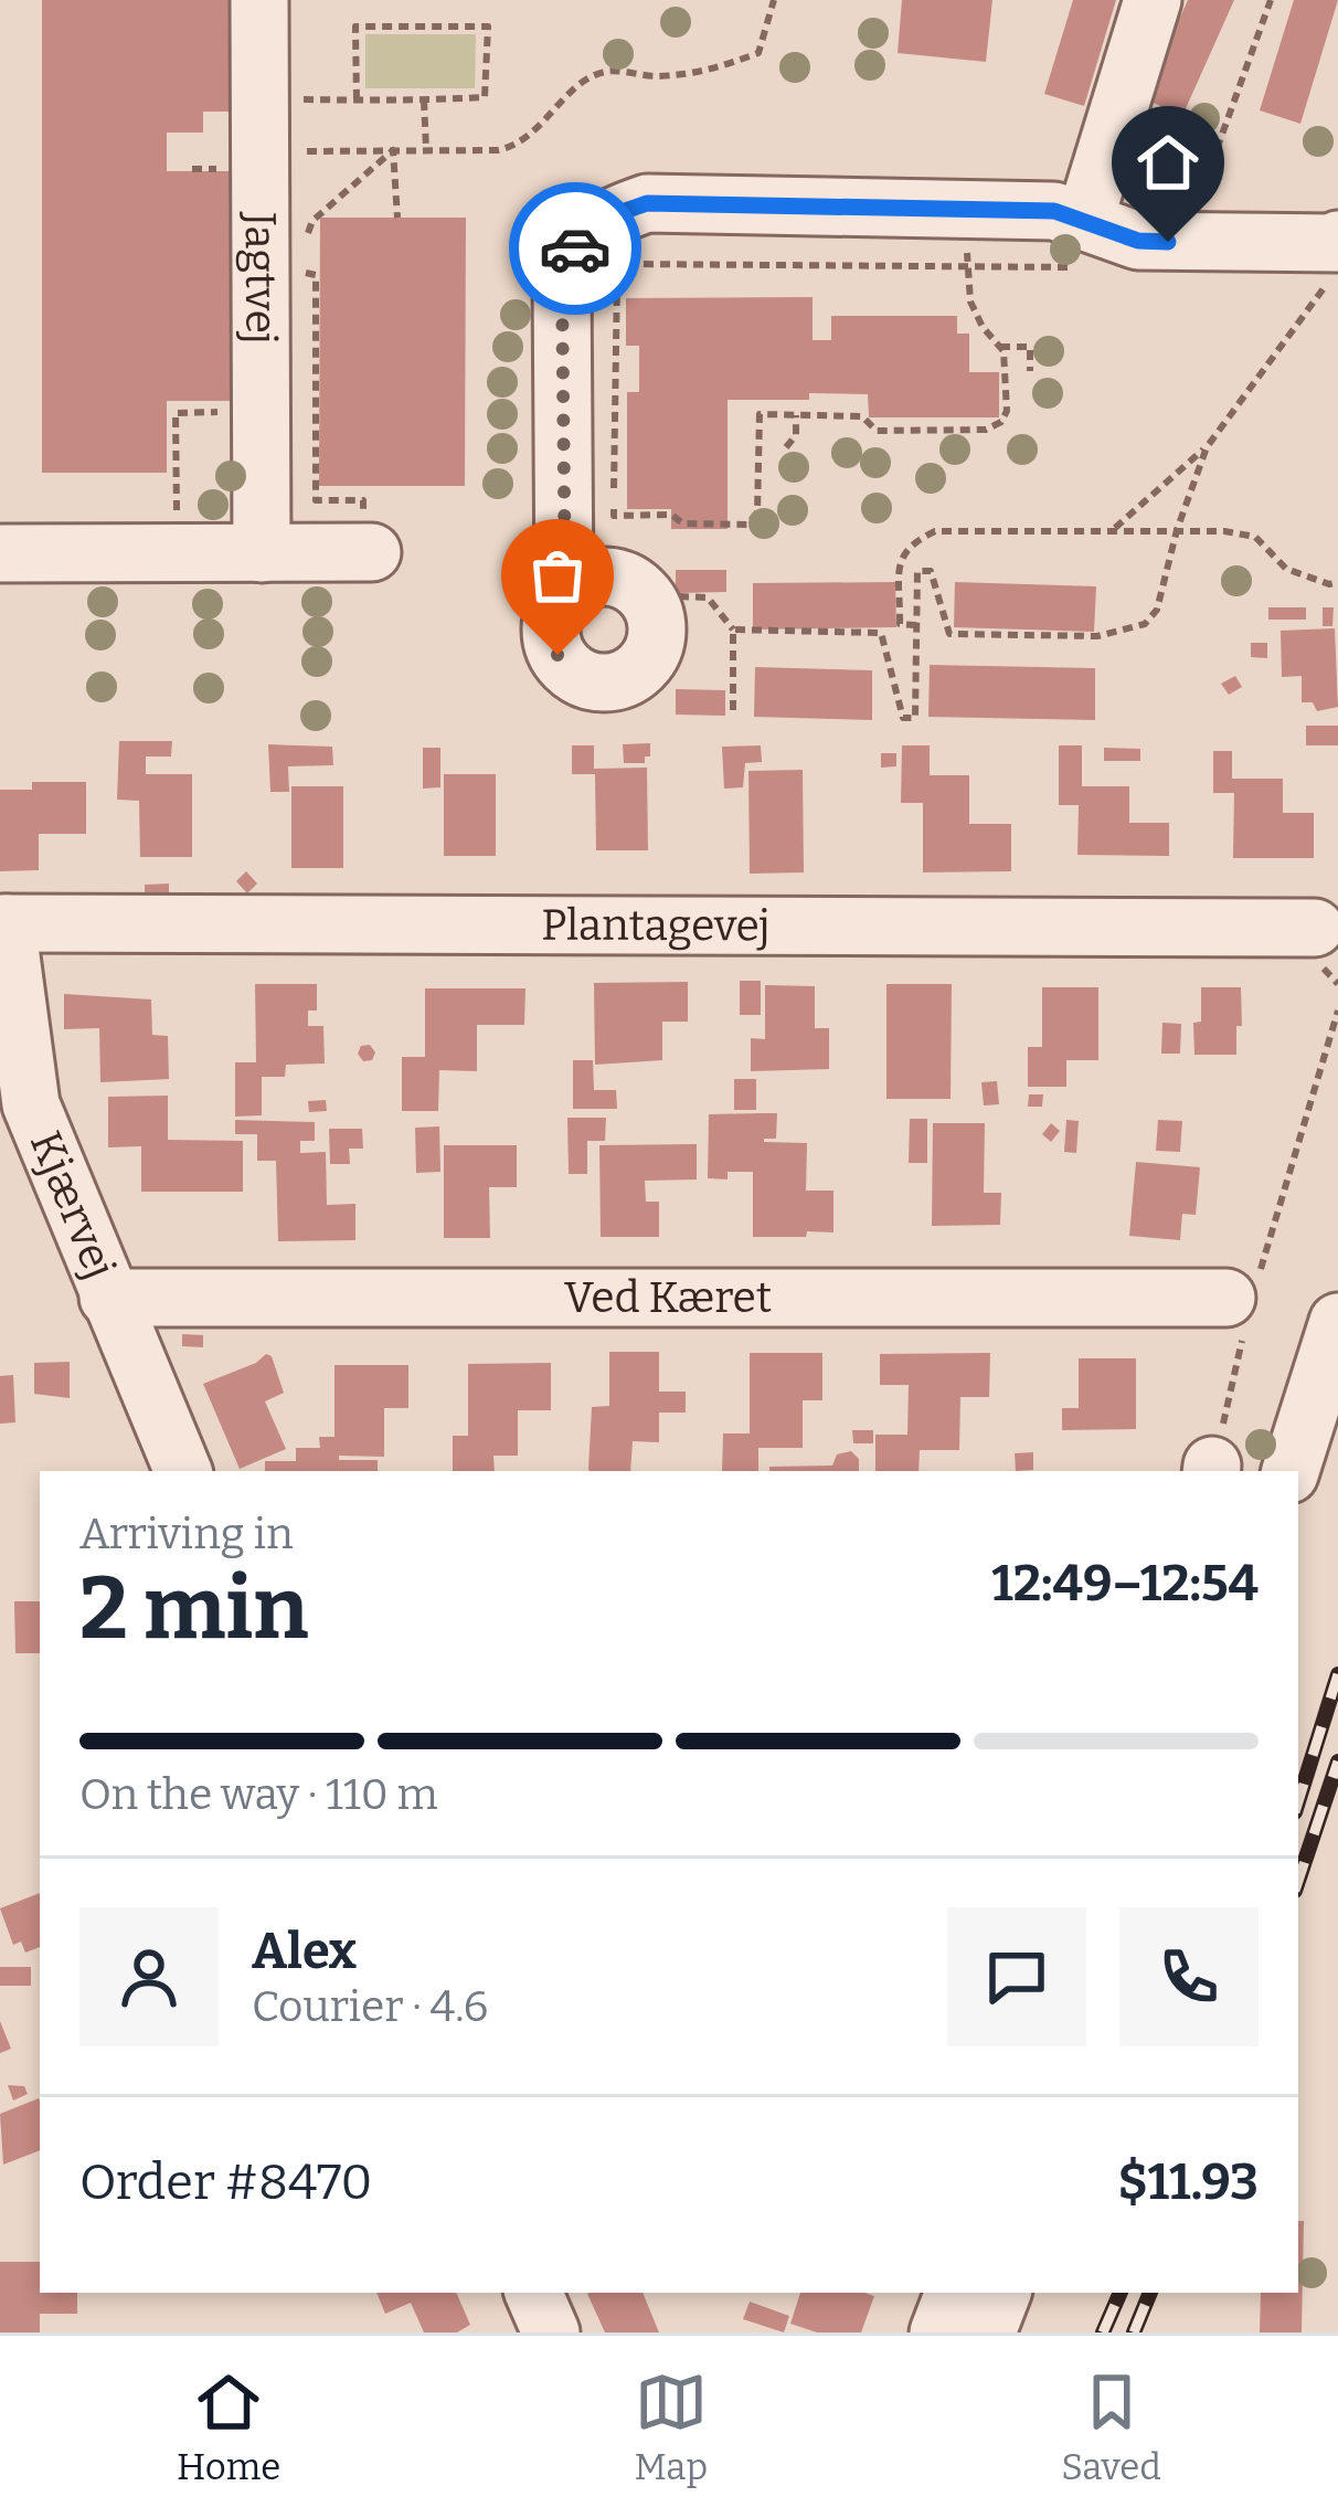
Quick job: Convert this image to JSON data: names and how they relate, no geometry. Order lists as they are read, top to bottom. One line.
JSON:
{"streets":{"street":["Jagtvej","Plantagevej","Kjærvej","Ved Kæret"]},"crossings":[["Plantagevej","Kjærvej"],["Kjærvej","Ved Kæret"]],"page":{"heading":["2 min","Arriving in","12:49–12:54"],"panel":["Alex","Courier · 4.6","Order #8470","$11.93"],"bar":"On the way · 110 m","tabs":["Home","Map","Saved"]}}
